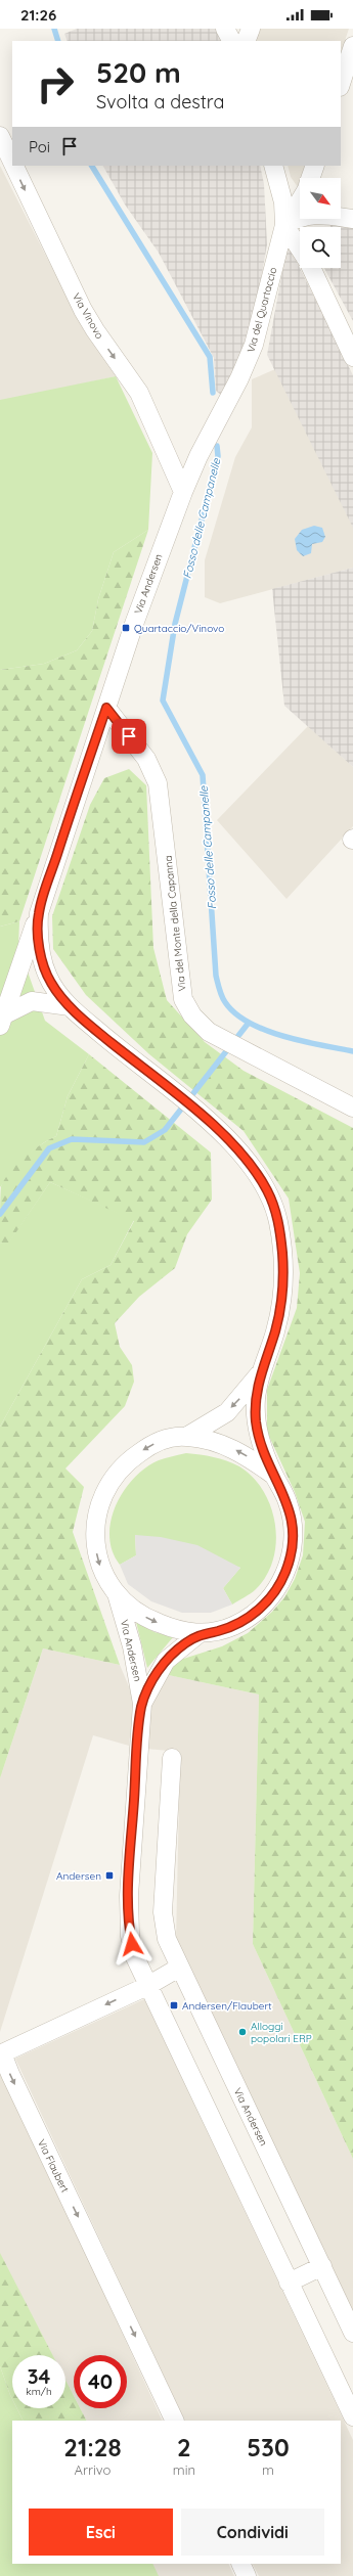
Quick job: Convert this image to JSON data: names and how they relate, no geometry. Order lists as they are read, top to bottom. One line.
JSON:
{"streets":{"street":["Via del Quartaccio","Via Vinovo","Via Andersen","Via del Monte della Capanna","Via Flaubert"]},"crossings":[["Via del Quartaccio","Via Vinovo"],["Via del Quartaccio","Via Andersen"],["Via Vinovo","Via Andersen"],["Via Andersen","Via del Monte della Capanna"],["Via Andersen","Via Flaubert"]],"one_way":["Via Vinovo"],"water":["Fosso delle Campanelle"],"places":{"transit":["Quartaccio/Vinovo","Andersen","Andersen/Flaubert"],"other":["Alloggi popolari ERP"]},"north":"bottom right","page":{"status":"21:26","turn":["520 m","Svolta a destra"],"then":"Poi","speed":"34 km/h","limit":"40","eta":["21:28","Arrivo","2","min","530","m"],"buttons":["Esci","Condividi"]}}
